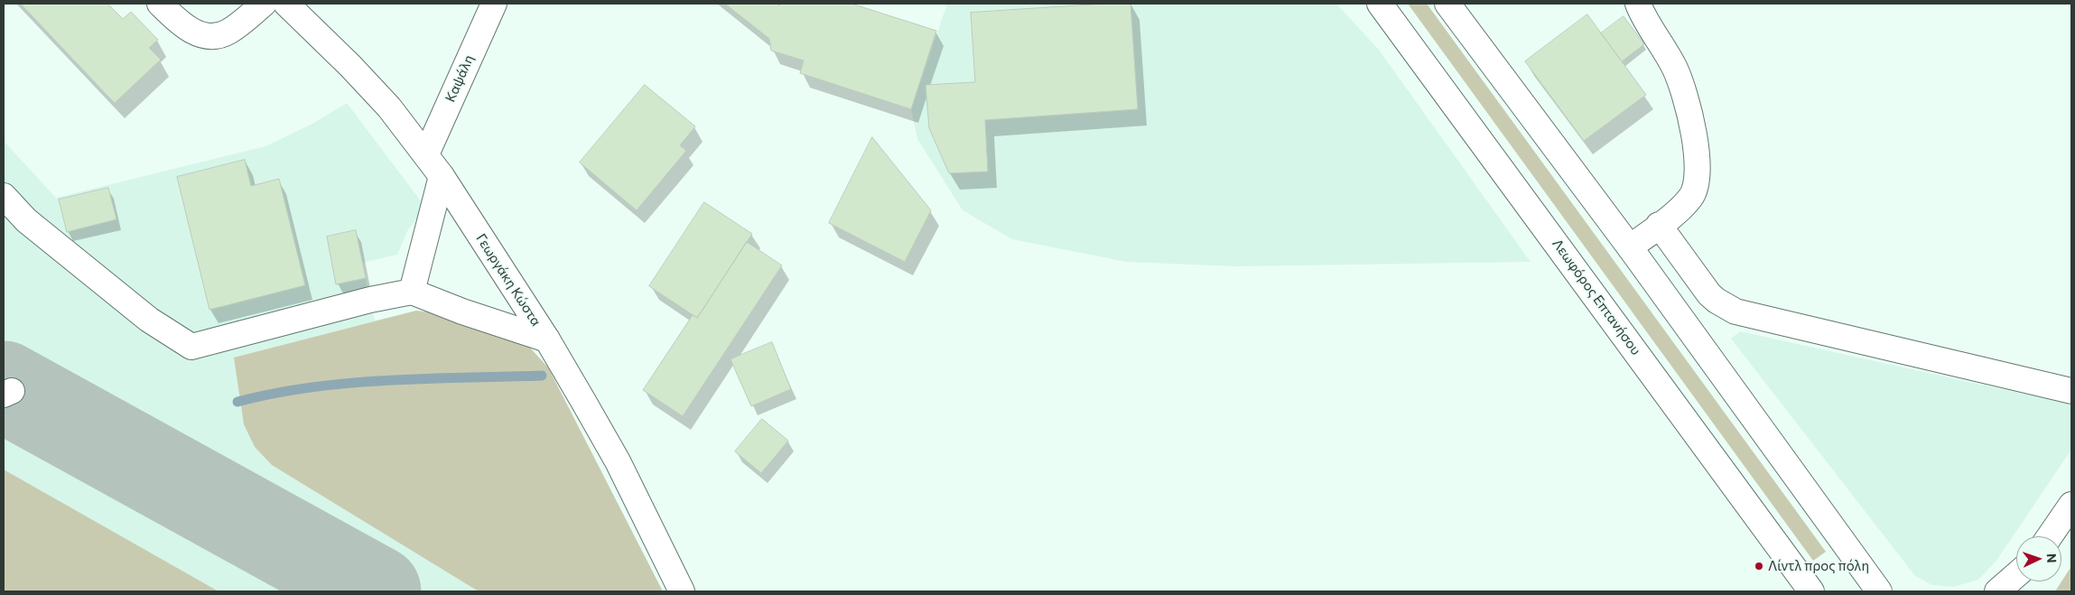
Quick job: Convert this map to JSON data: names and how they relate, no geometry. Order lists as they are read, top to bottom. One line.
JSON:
{"streets":{"main road":["Καψάλη","Γεωργάκη Κώστα","Λεωφόρος Επτανήσου"]},"crossings":[["Καψάλη","Γεωργάκη Κώστα"]],"places":["Λίντλ προς πόλη"],"north":"right"}
